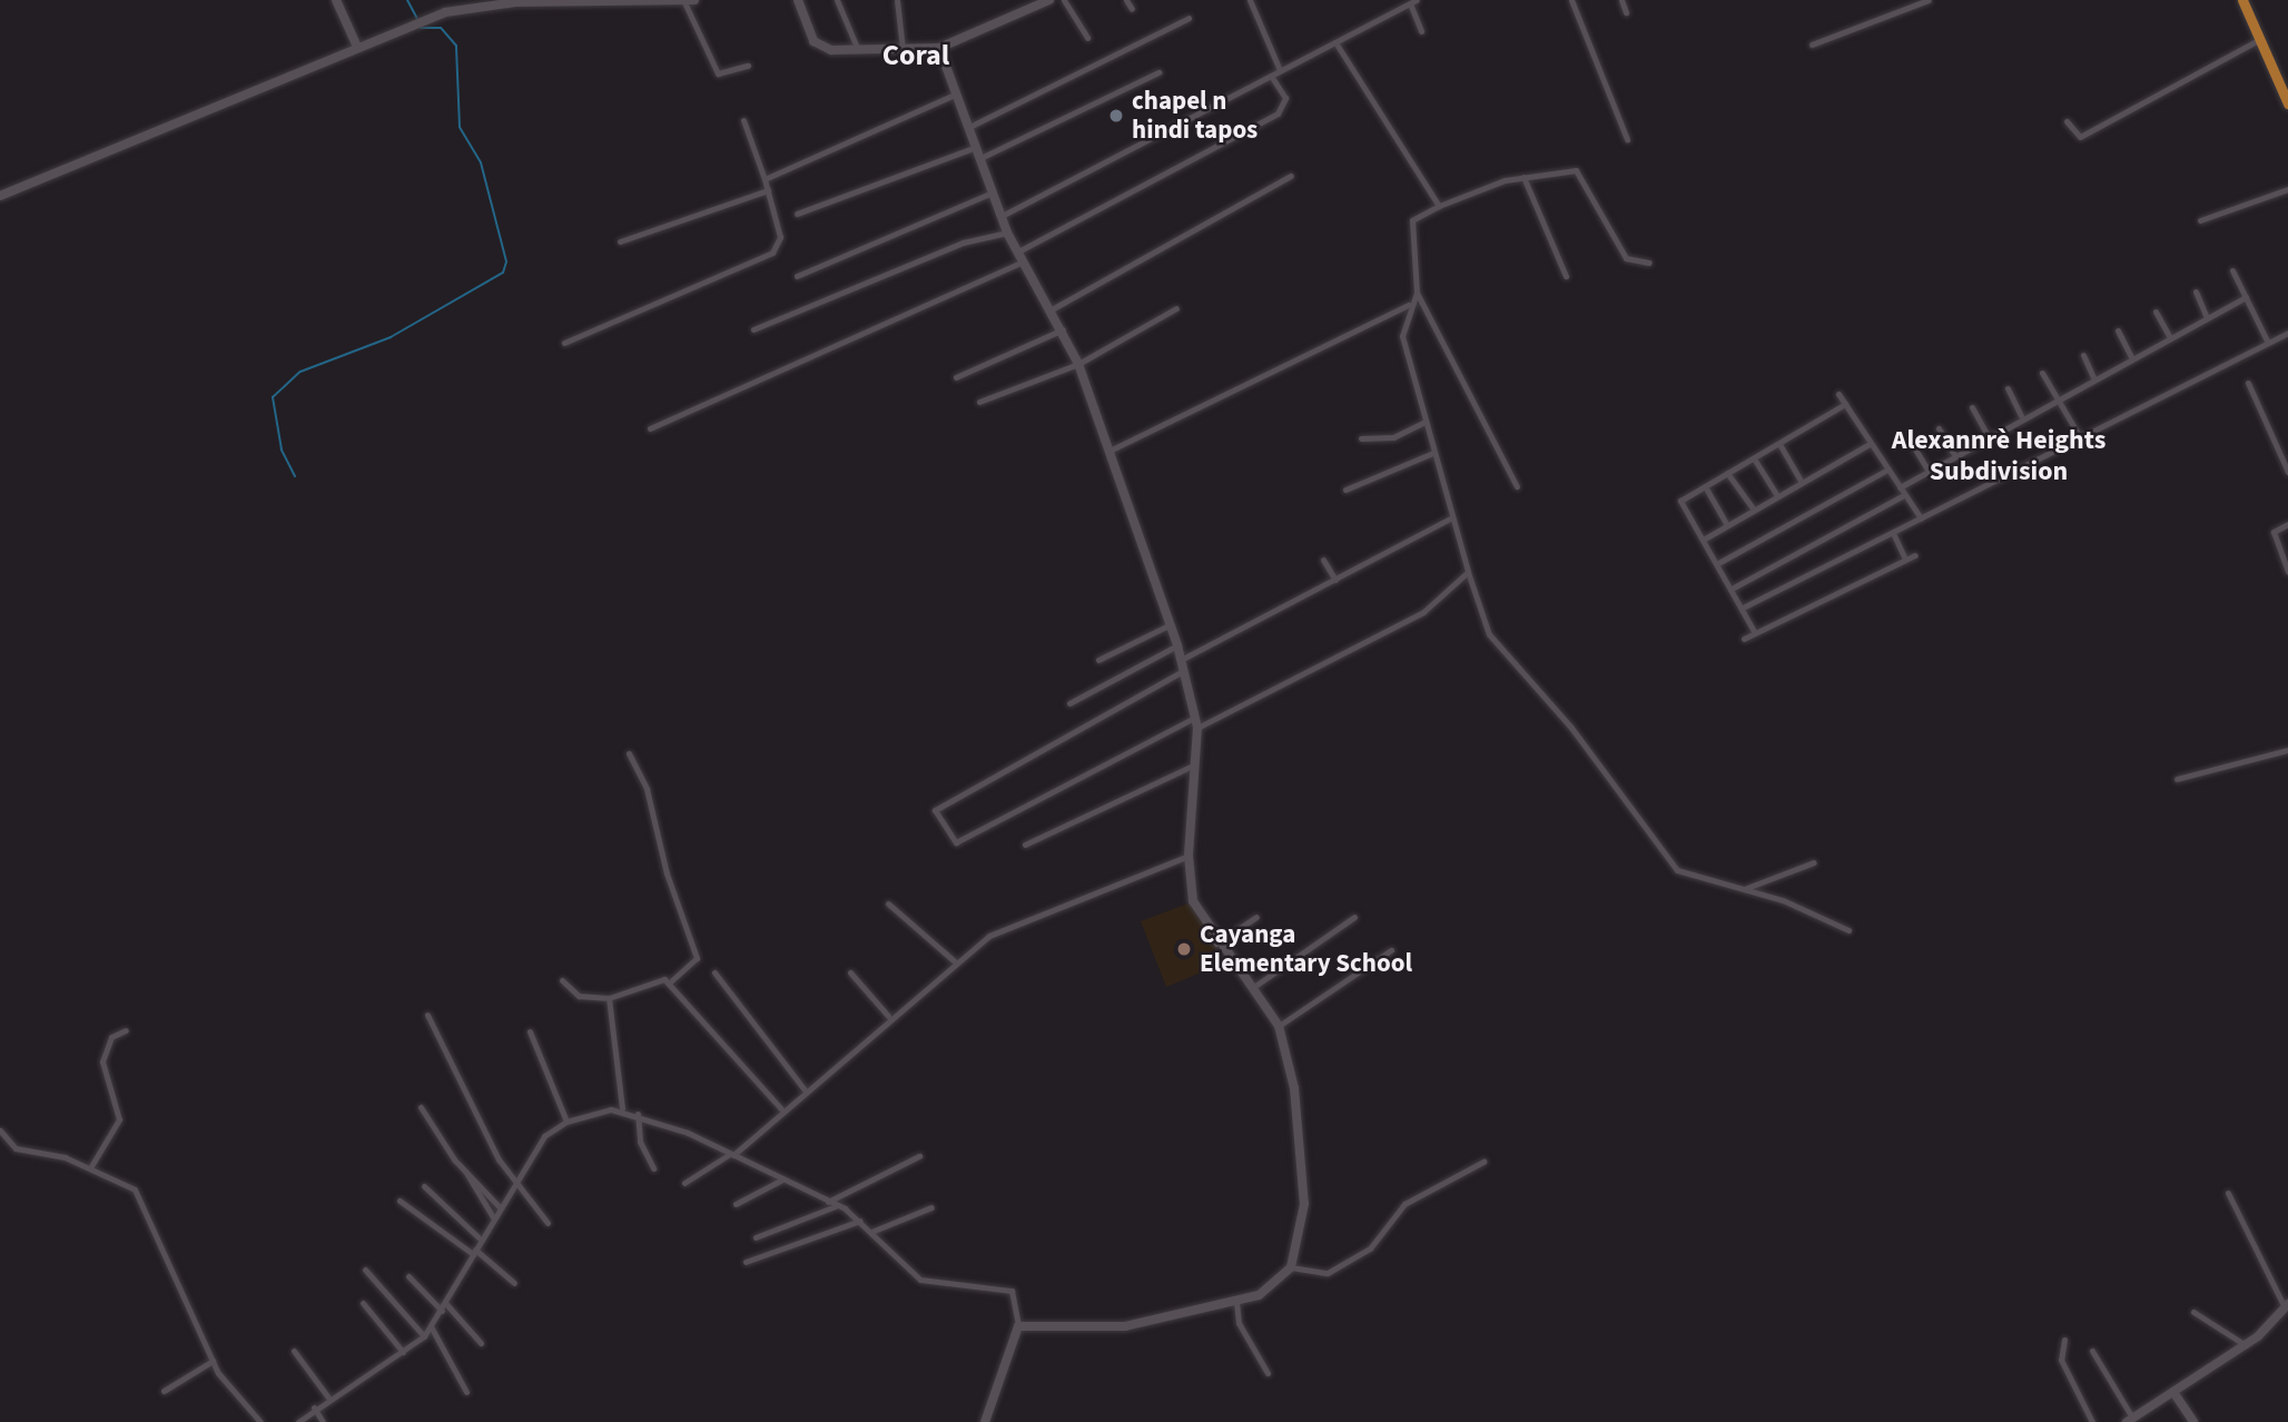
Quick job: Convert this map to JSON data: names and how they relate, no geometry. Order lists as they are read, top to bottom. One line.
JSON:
{"districts":["Coral","Alexannrè Heights Subdivision"],"places":["chapel n hindi tapos","Cayanga Elementary School"]}
